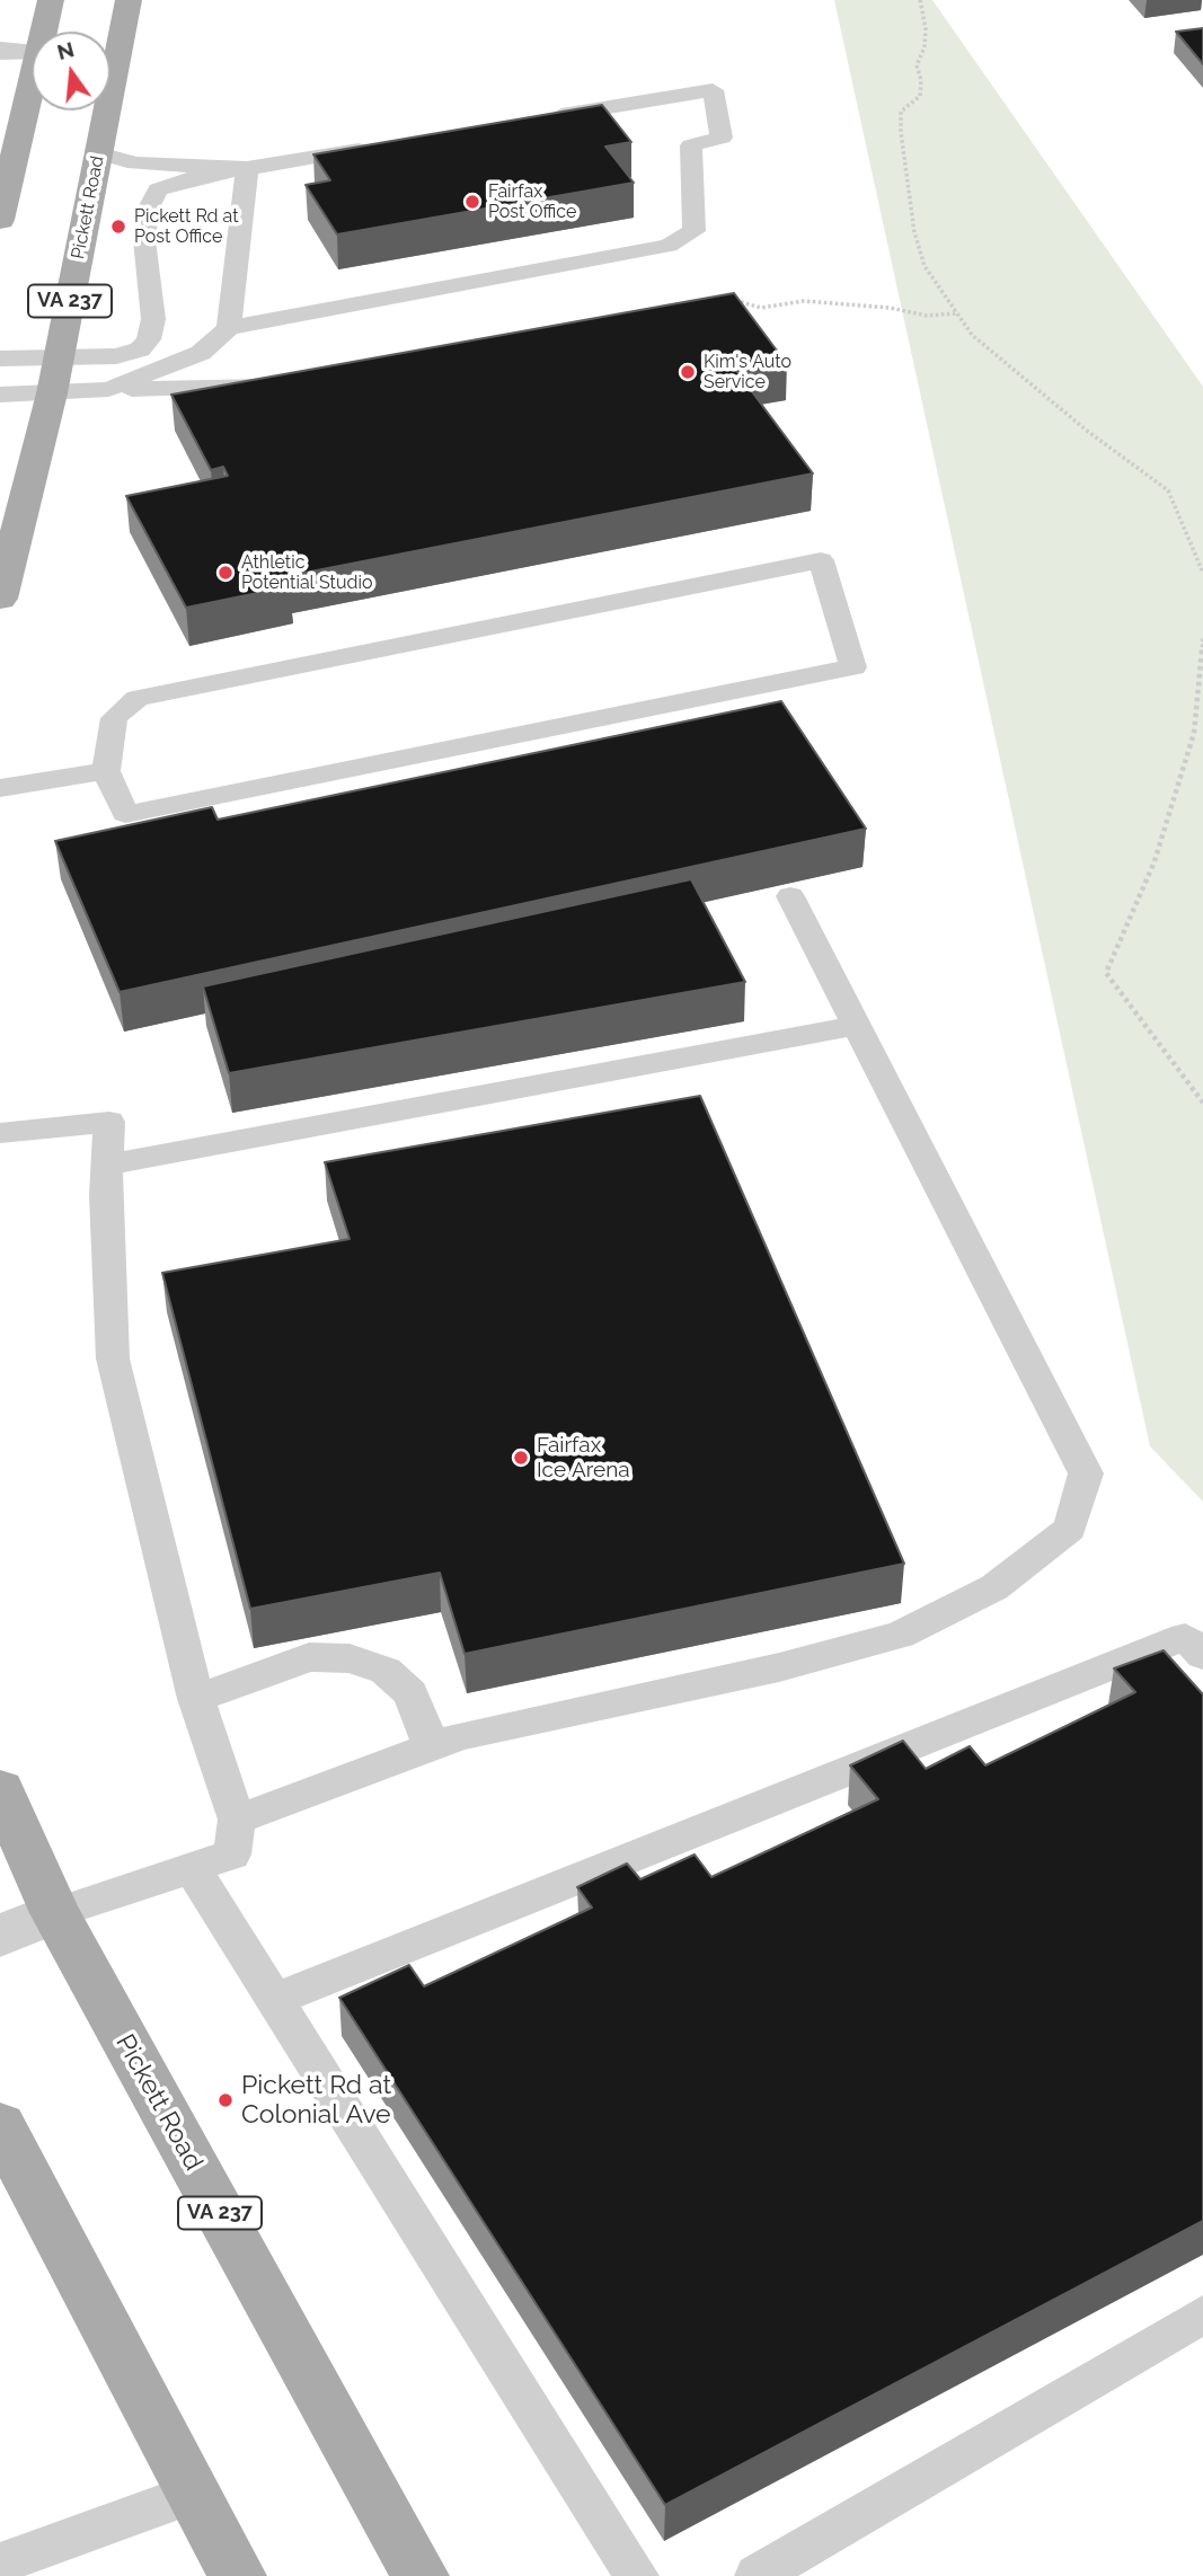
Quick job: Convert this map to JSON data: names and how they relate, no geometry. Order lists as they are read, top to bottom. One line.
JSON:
{"streets":{"main road":["Pickett Road","VA 237"]},"places":["Fairfax Post Office","Pickett Rd at Post Office","Kim's Auto Service","Athletic Potential Studio","Fairfax Ice Arena","Pickett Rd at Colonial Ave"],"north":"top"}
